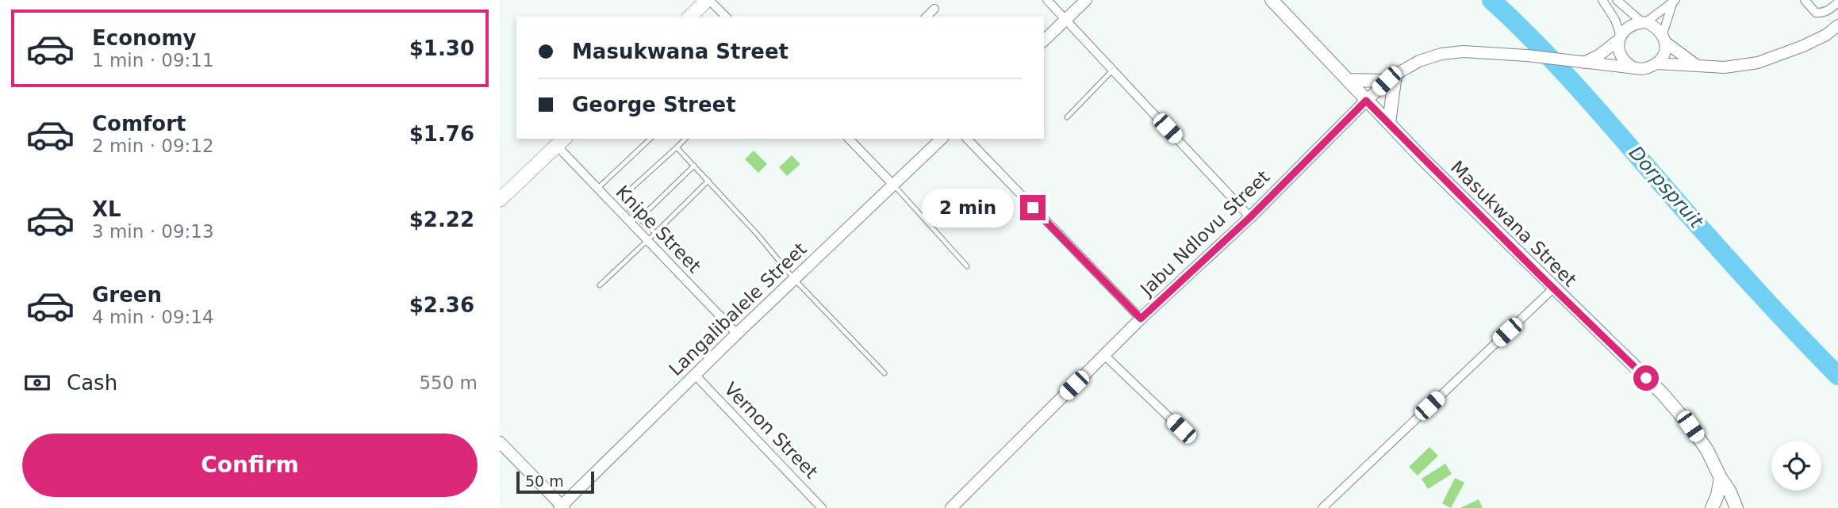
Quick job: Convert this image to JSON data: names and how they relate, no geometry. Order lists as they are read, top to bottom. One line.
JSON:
{"streets":{"main road":["Masukwana Street"],"street":["Knipe Street","Jabu Ndlovu Street","Langalibalele Street","Vernon Street"]},"crossings":[["Masukwana Street","Jabu Ndlovu Street"],["Knipe Street","Langalibalele Street"],["Langalibalele Street","Vernon Street"]],"water":["Dorpspruit"],"scale_bar":"50 m","page":{"list":[{"name":"Economy","note":"1 min · 09:11","value":"$1.30"},{"name":"Comfort","note":"2 min · 09:12","value":"$1.76"},{"name":"XL","note":"3 min · 09:13","value":"$2.22"},{"name":"Green","note":"4 min · 09:14","value":"$2.36"}],"banner":["Masukwana Street","George Street"],"bubble":"2 min","pay":["Cash","550 m"],"buttons":"Confirm","scale":"50 m"}}
